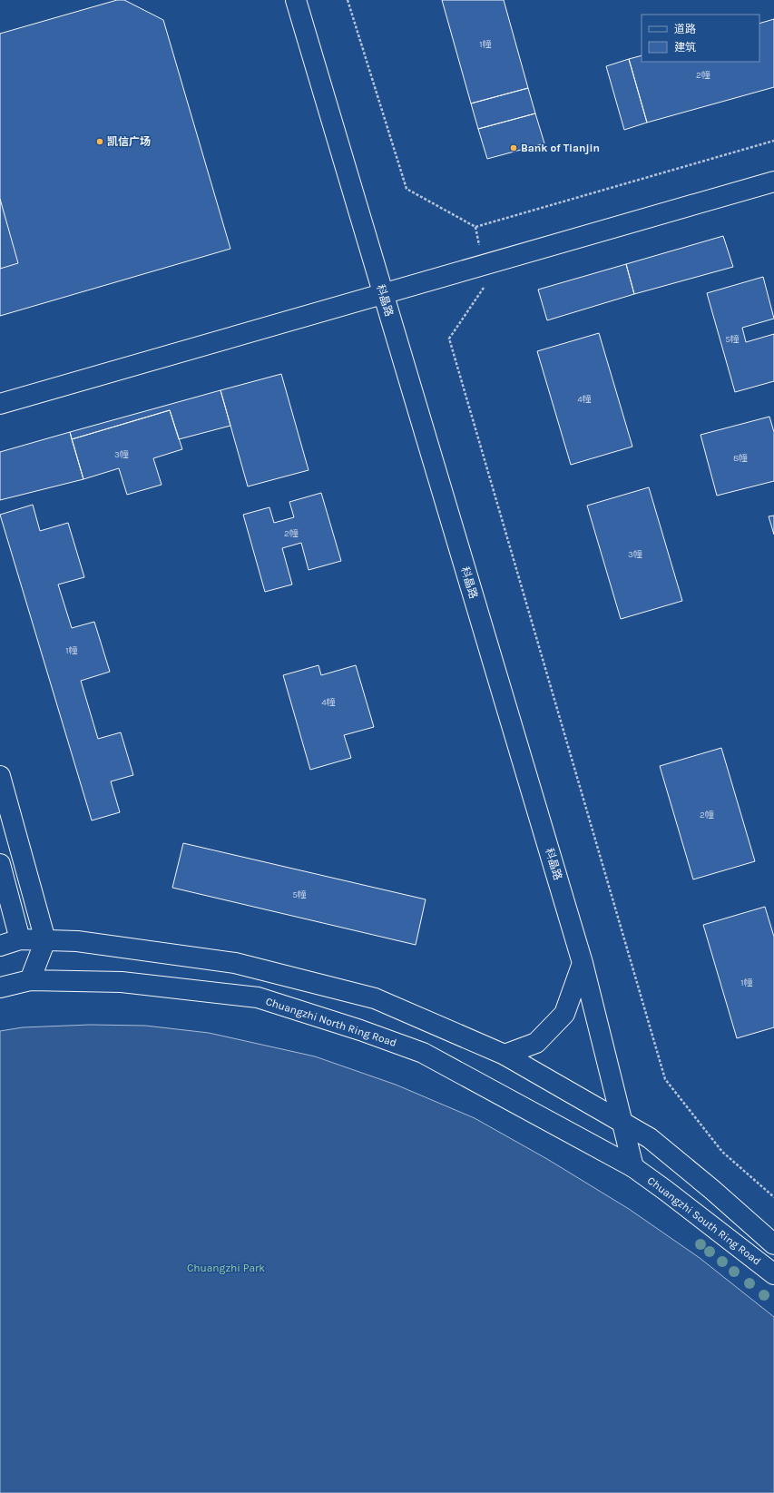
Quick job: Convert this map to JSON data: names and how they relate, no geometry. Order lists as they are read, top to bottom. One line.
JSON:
{"streets":{"street":["科晶路","Chuangzhi North Ring Road","Chuangzhi South Ring Road"]},"crossings":[["科晶路","Chuangzhi North Ring Road"],["科晶路","Chuangzhi South Ring Road"],["Chuangzhi North Ring Road","Chuangzhi South Ring Road"]],"parks":["Chuangzhi Park"],"places":["凯信广场","Bank of Tianjin"],"house_numbers":["1幢","2幢","5幢","4幢","3幢","8幢","2幢","3幢","1幢","4幢","2幢","5幢","1幢"],"legend":["道路","建筑"]}
